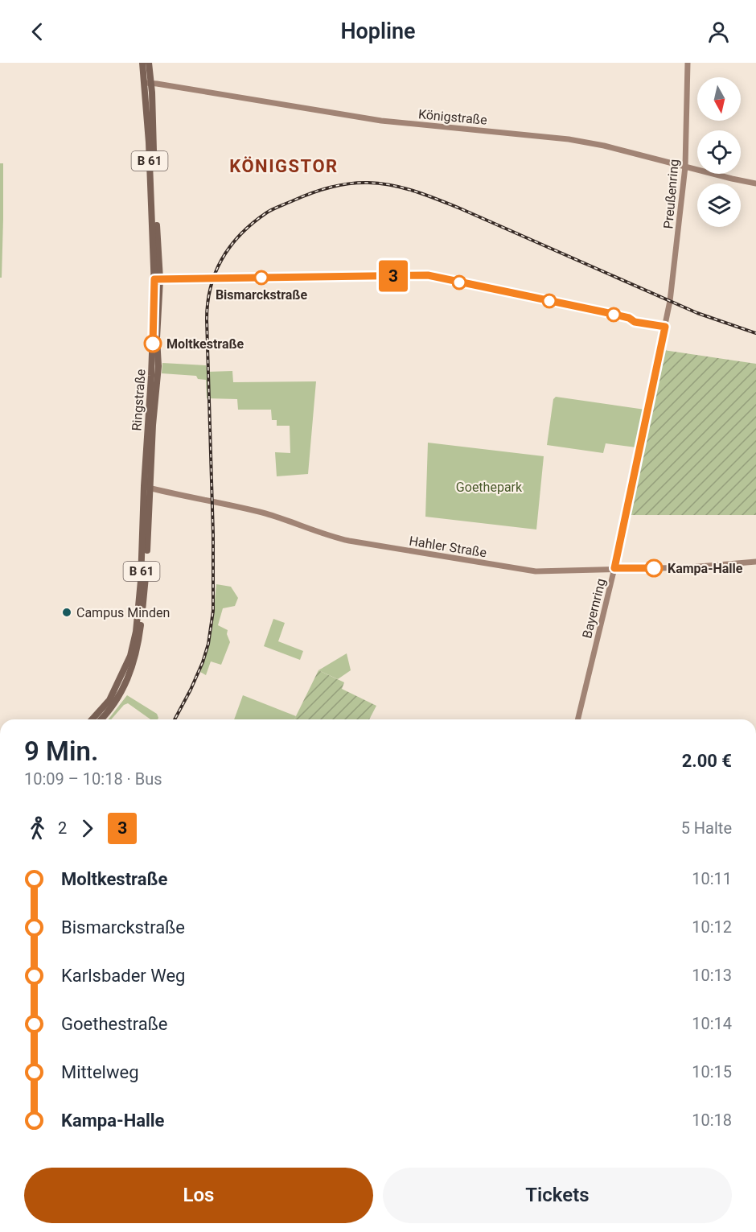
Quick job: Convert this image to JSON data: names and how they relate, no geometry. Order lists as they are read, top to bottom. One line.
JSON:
{"streets":{"main road":["B 61","Ringstraße"],"street":["Königstraße","Preußenring","Hahler Straße","Bayernring"]},"crossings":[["Königstraße","Preußenring"],["Königstraße","Ringstraße"],["Preußenring","Bayernring"],["Ringstraße","Hahler Straße"],["Hahler Straße","Bayernring"]],"districts":["KÖNIGSTOR"],"parks":["Goethepark"],"places":["Bismarckstraße","Moltkestraße","Kampa-Halle","Campus Minden"],"lines":["bus line 3"],"north":"bottom","page":{"header":"Hopline","on_map":"3","heading":["9 Min.","10:09 – 10:18 · Bus","2.00 €"],"legs":["2","3","5 Halte"],"list":[{"name":"Moltkestraße","value":"10:11"},{"name":"Bismarckstraße","value":"10:12"},{"name":"Karlsbader Weg","value":"10:13"},{"name":"Goethestraße","value":"10:14"},{"name":"Mittelweg","value":"10:15"},{"name":"Kampa-Halle","value":"10:18"}],"buttons":["Los","Tickets"]}}
